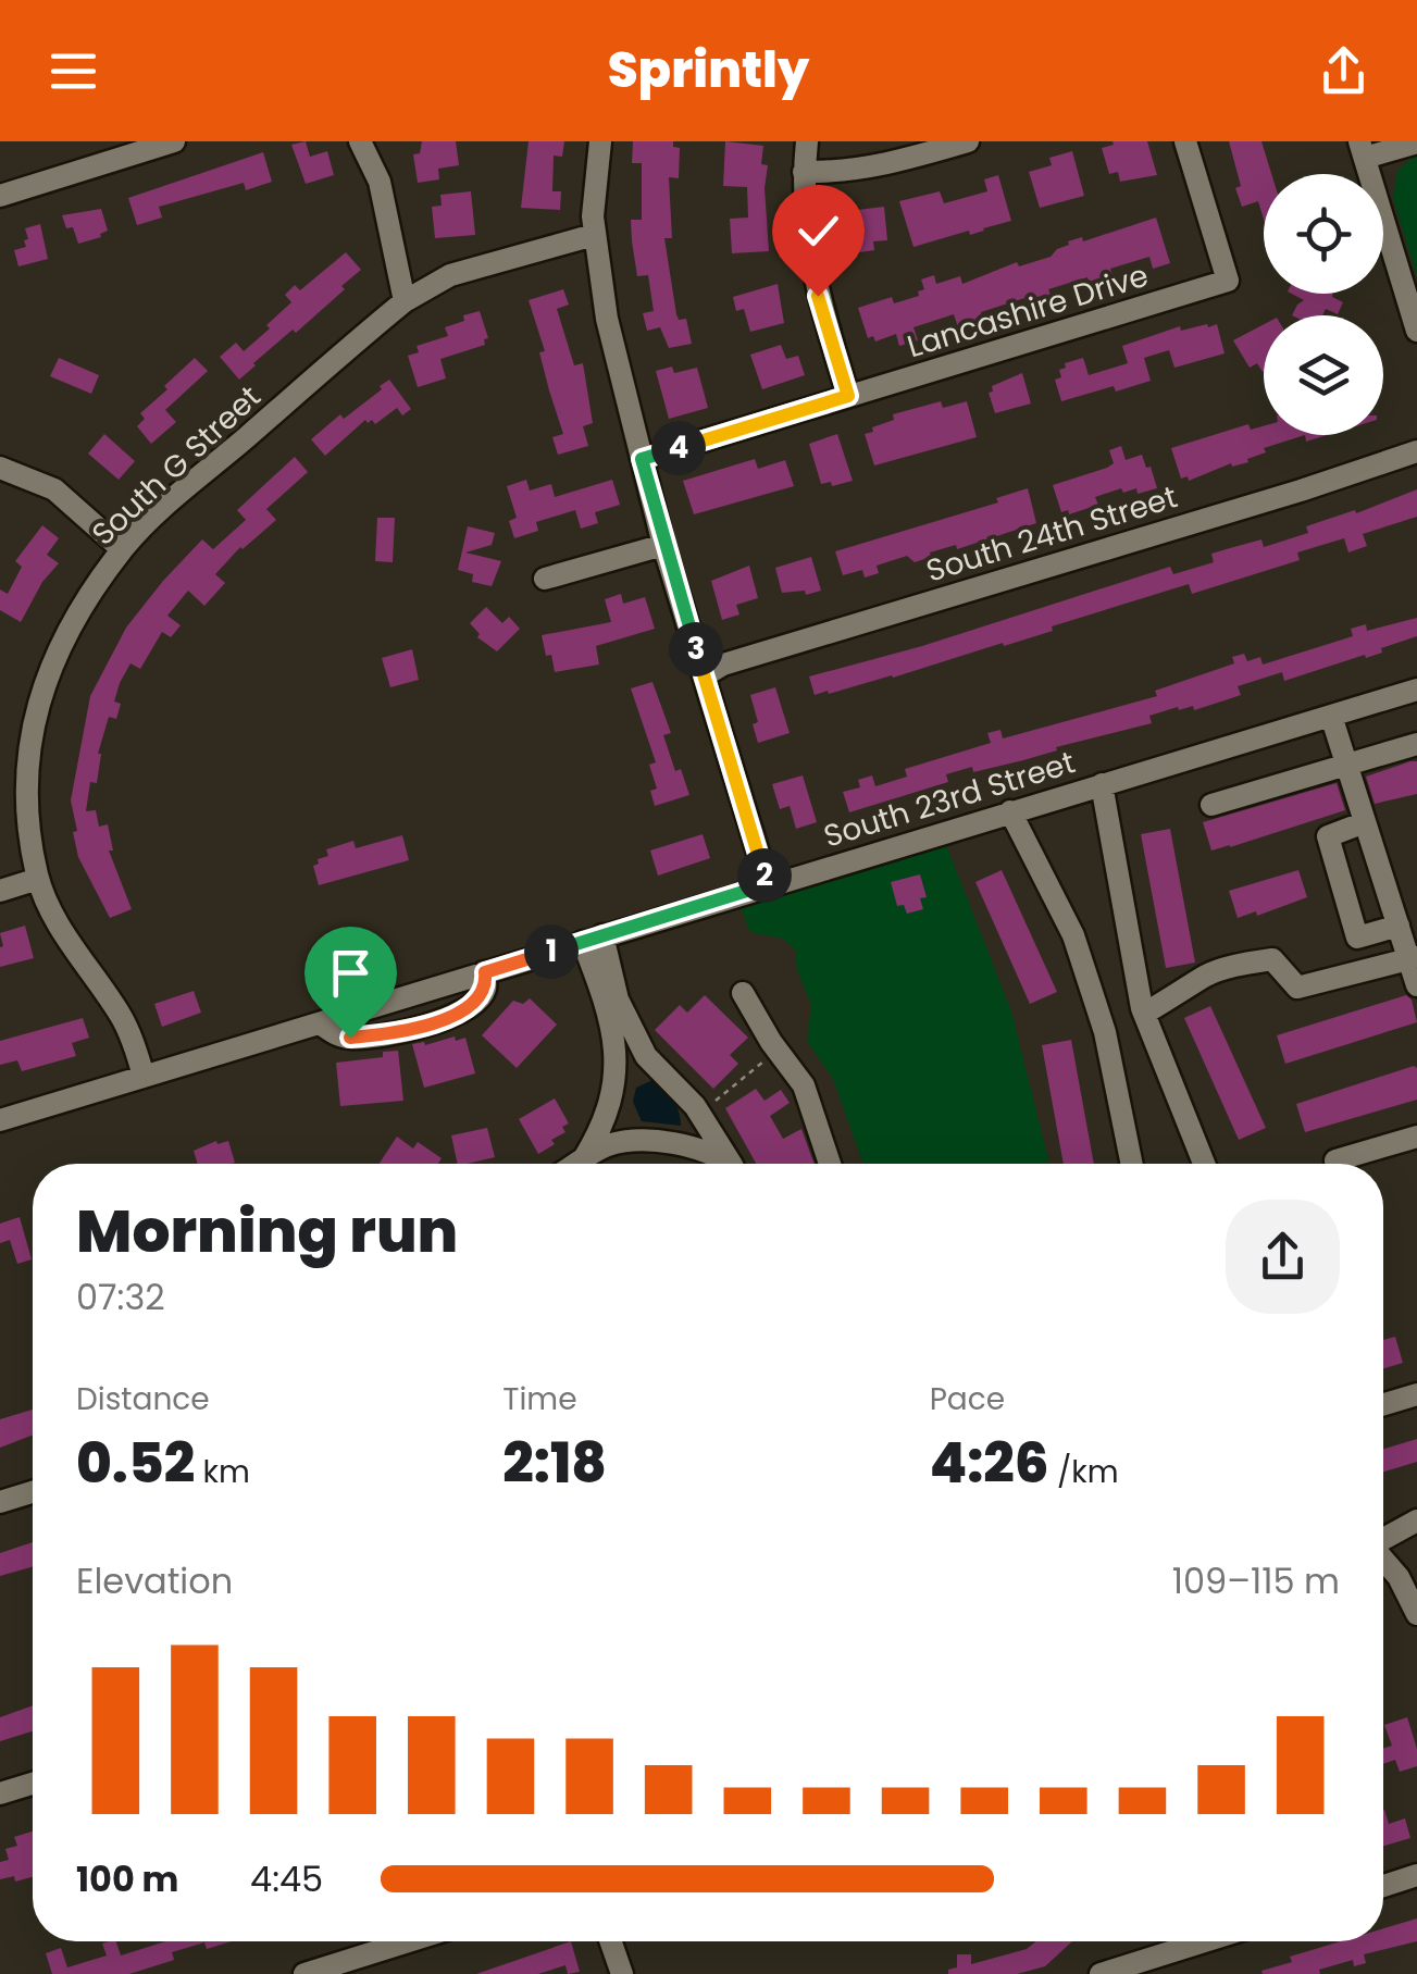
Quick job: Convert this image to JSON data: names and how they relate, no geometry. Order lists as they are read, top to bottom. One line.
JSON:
{"streets":{"street":["Lancashire Drive","South G Street","South 24th Street","South 23rd Street"]},"crossings":[["South G Street","South 23rd Street"]],"page":{"header":"Sprintly","pins":["4","3","2","1"],"heading":["Morning run","07:32"],"stats":[["Distance","0.52 km"],["Time","2:18"],["Pace","4:26 /km"]],"chart":["Elevation","109–115 m"],"list":[{"name":"100 m","note":"4:45"}]}}
